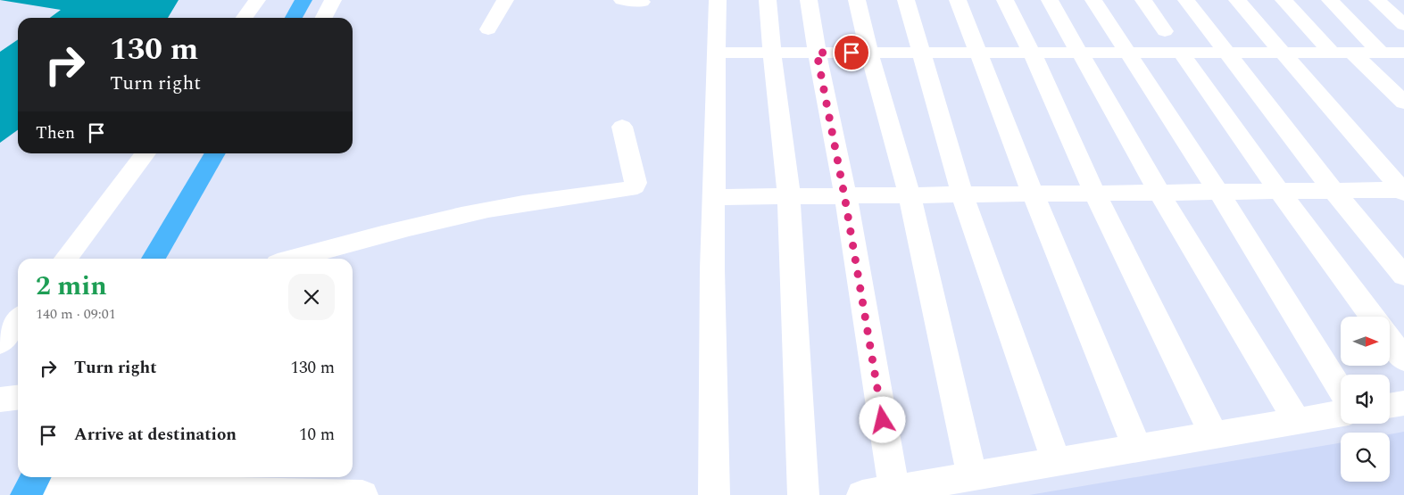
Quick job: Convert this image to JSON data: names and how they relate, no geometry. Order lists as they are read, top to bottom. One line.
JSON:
{"north":"right","page":{"turn":["130 m","Turn right"],"then":"Then","heading":["2 min","140 m · 09:01"],"list":[{"name":"Turn right","value":"130 m"},{"name":"Arrive at destination","value":"10 m"}]}}
